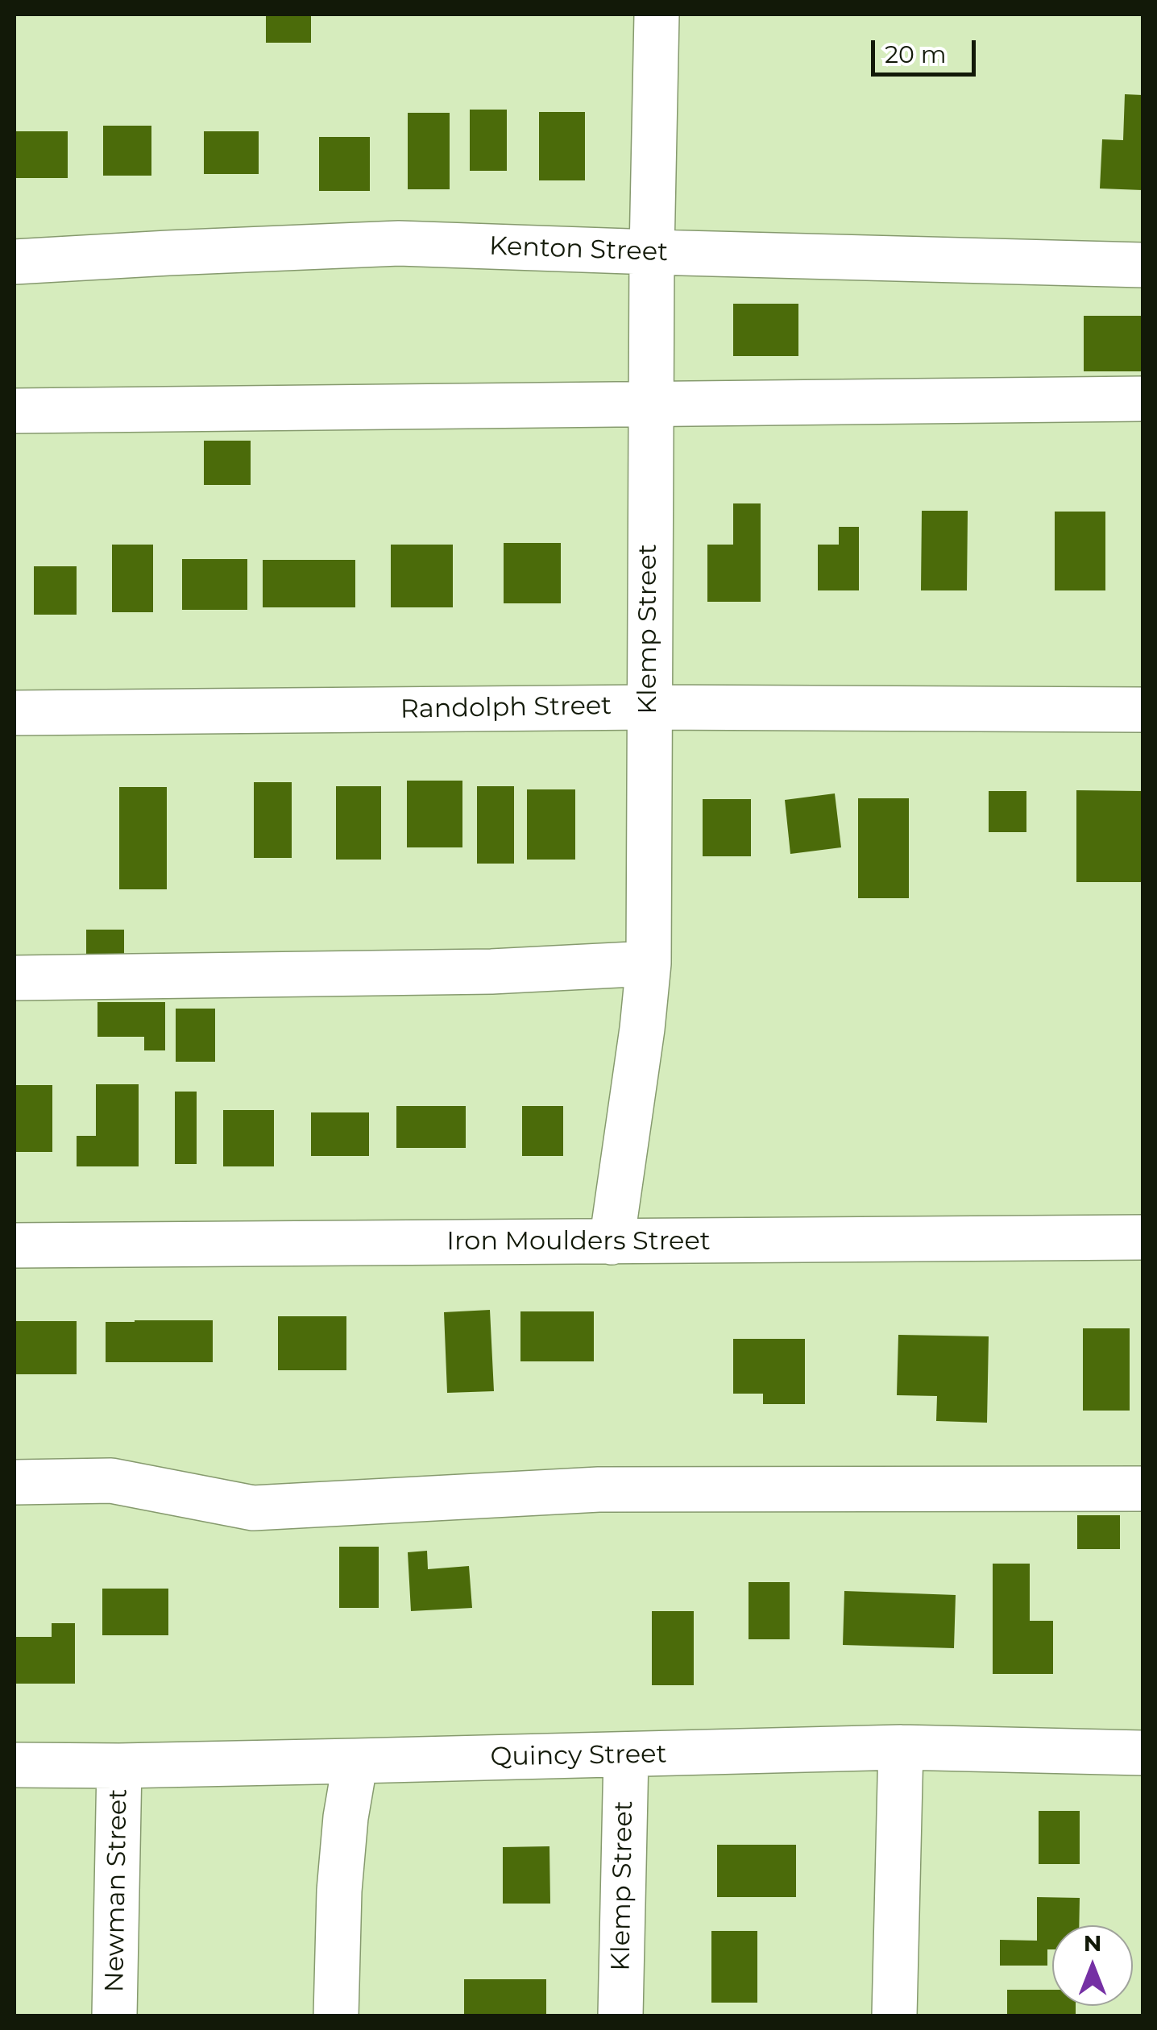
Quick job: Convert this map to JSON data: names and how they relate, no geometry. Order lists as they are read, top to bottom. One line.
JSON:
{"streets":{"street":["Kenton Street","Klemp Street","Randolph Street","Iron Moulders Street","Quincy Street","Newman Street"]},"crossings":[["Kenton Street","Klemp Street"],["Klemp Street","Randolph Street"],["Klemp Street","Iron Moulders Street"],["Klemp Street","Quincy Street"],["Quincy Street","Newman Street"]],"scale_bar":"20 m","north":"top"}
